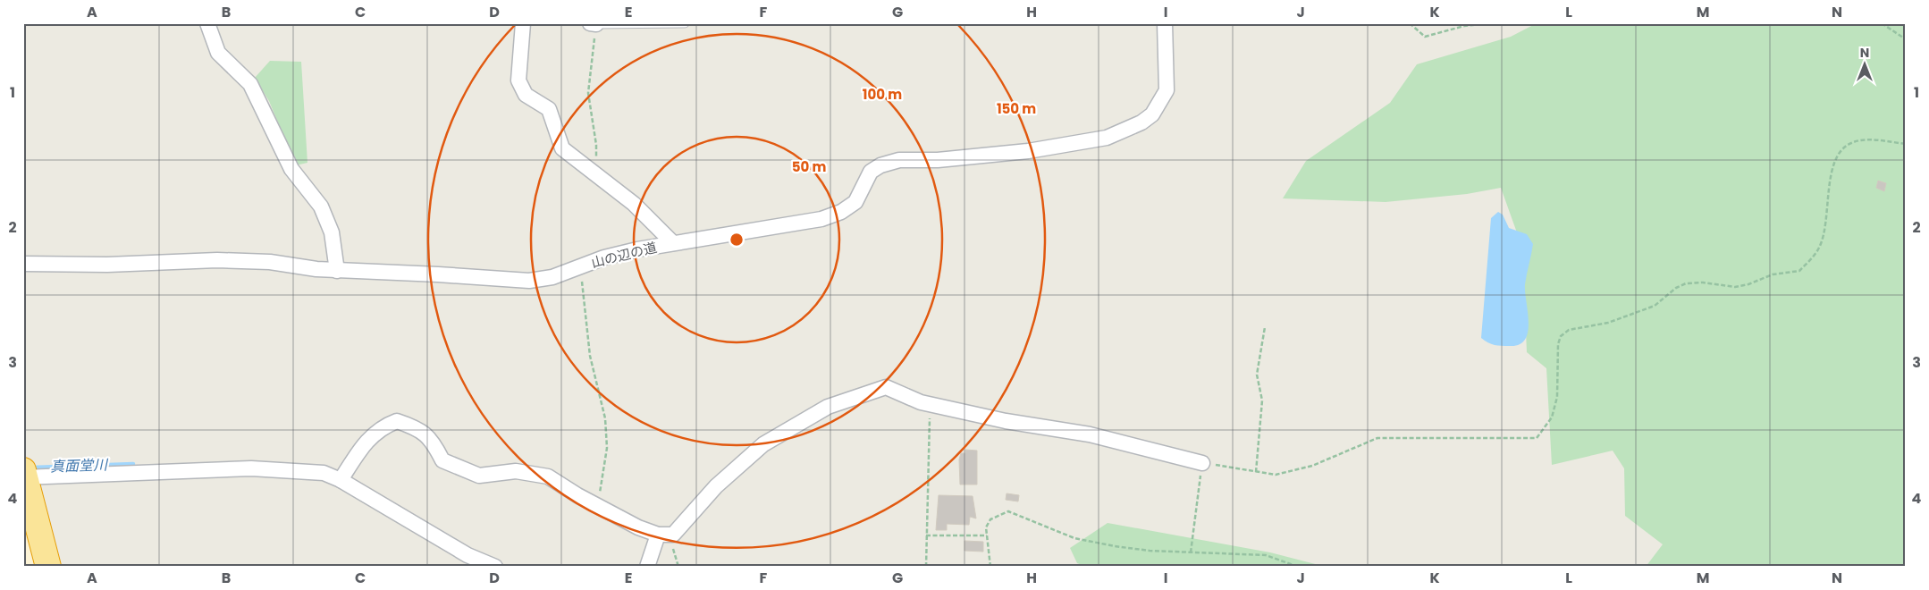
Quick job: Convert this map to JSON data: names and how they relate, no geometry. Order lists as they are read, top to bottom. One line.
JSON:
{"streets":{"street":["山の辺の道"]},"water":["真面堂川"],"north":"top","grid":{"columns":["A","B","C","D","E","F","G","H","I","J","K","L","M","N"],"rows":["1","2","3","4"]},"rings":["100 m","150 m","50 m"]}
